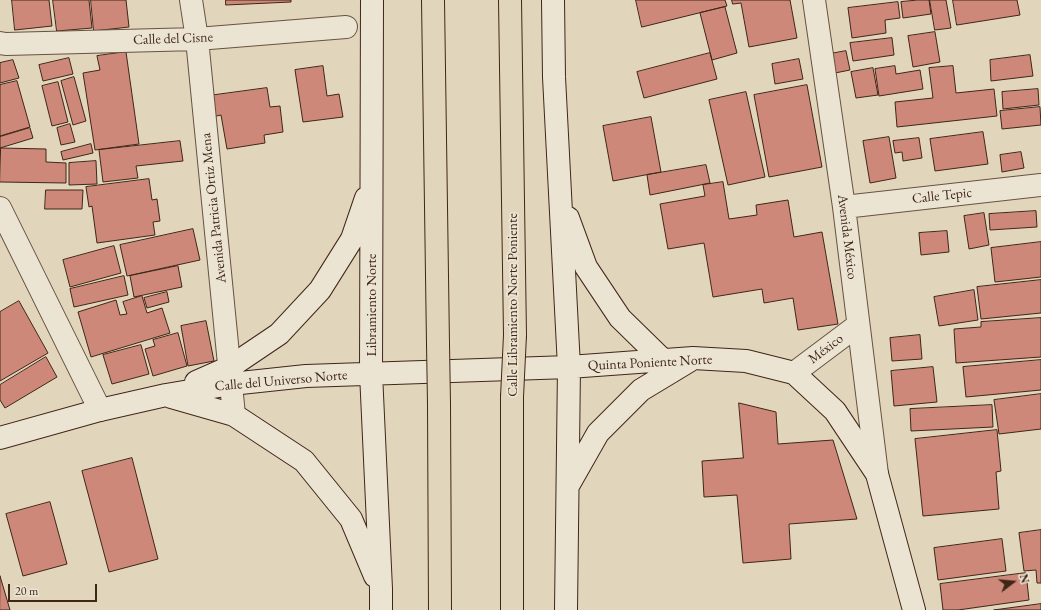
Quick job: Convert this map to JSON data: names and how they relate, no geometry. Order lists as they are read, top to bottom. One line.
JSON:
{"streets":{"highway":["Calle Libramiento Norte Poniente"],"street":["Calle del Cisne","Calle Tepic","Avenida Patricia Ortiz Mena","Avenida México","Libramiento Norte","México","Quinta Poniente Norte","Calle del Universo Norte"]},"crossings":[["Calle del Cisne","Avenida Patricia Ortiz Mena"],["Calle Tepic","Avenida México"],["Avenida Patricia Ortiz Mena","Calle del Universo Norte"],["Avenida México","México"],["Avenida México","Quinta Poniente Norte"],["Libramiento Norte","Calle del Universo Norte"],["México","Quinta Poniente Norte"],["Quinta Poniente Norte","Calle del Universo Norte"]],"scale_bar":"20 m","north":"right"}
